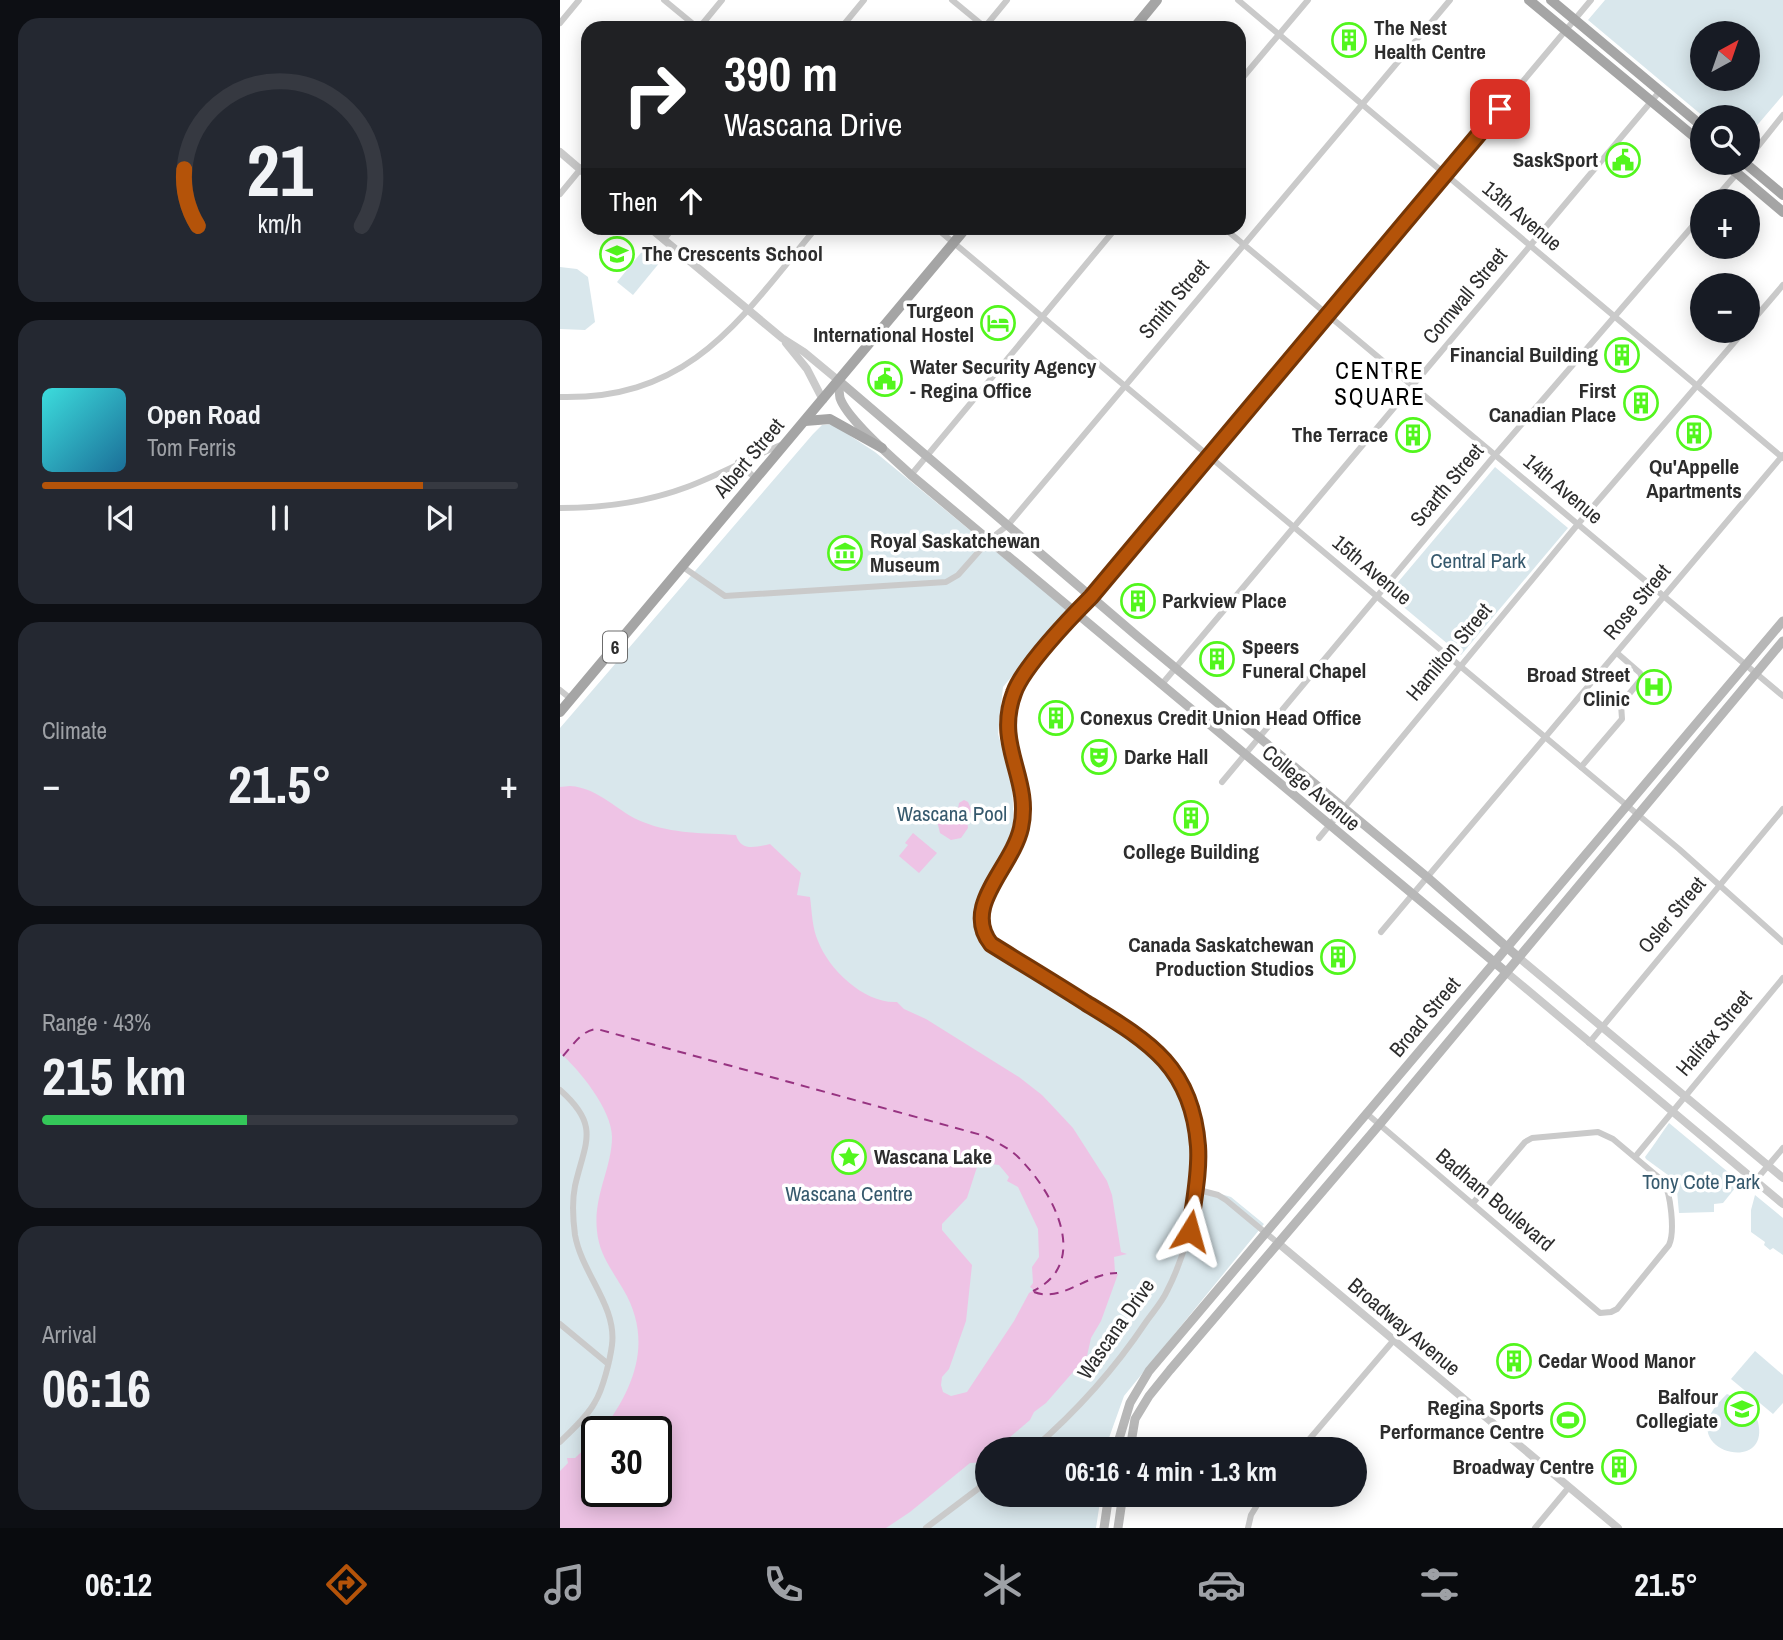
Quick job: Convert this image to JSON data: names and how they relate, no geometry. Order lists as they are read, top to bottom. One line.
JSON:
{"streets":{"main road":["Albert Street","6","College Avenue","Broad Street"],"street":["13th Avenue","Cornwall Street","Smith Street","Scarth Street","14th Avenue","15th Avenue","Rose Street","Hamilton Street","Osler Street","Halifax Street","Badham Boulevard","Broadway Avenue","Wascana Drive"]},"crossings":[["13th Avenue","Cornwall Street"],["13th Avenue","Smith Street"],["13th Avenue","Scarth Street"],["13th Avenue","Rose Street"],["13th Avenue","Hamilton Street"],["13th Avenue","Wascana Drive"],["Cornwall Street","14th Avenue"],["Cornwall Street","15th Avenue"],["Cornwall Street","College Avenue"],["Smith Street","Albert Street"],["Smith Street","14th Avenue"],["Smith Street","15th Avenue"],["Smith Street","College Avenue"],["Albert Street","15th Avenue"],["Albert Street","College Avenue"],["Scarth Street","14th Avenue"],["Scarth Street","15th Avenue"],["Scarth Street","College Avenue"],["14th Avenue","Rose Street"],["14th Avenue","Hamilton Street"],["14th Avenue","Broad Street"],["14th Avenue","Wascana Drive"],["15th Avenue","Rose Street"],["15th Avenue","Hamilton Street"],["15th Avenue","Osler Street"],["15th Avenue","Broad Street"],["15th Avenue","Wascana Drive"],["Rose Street","College Avenue"],["Hamilton Street","College Avenue"],["College Avenue","Osler Street"],["College Avenue","Broad Street"],["College Avenue","Halifax Street"],["College Avenue","Wascana Drive"],["Broad Street","Badham Boulevard"],["Broad Street","Broadway Avenue"],["Halifax Street","Badham Boulevard"],["Broadway Avenue","Wascana Drive"]],"districts":["CENTRE SQUARE"],"parks":["Central Park","Wascana Pool","Tony Cote Park","Wascana Centre"],"places":{"building":["The Nest Health Centre","Financial Building","First Canadian Place","Qu'Appelle Apartments","The Terrace","Parkview Place","Speers Funeral Chapel","Conexus Credit Union Head Office","College Building","Canada Saskatchewan Production Studios","Cedar Wood Manor","Broadway Centre"],"public building":["SaskSport","Water Security Agency - Regina Office"],"school or university":["The Crescents School","Balfour Collegiate"],"hotel":["Turgeon International Hostel"],"museum":["Royal Saskatchewan Museum"],"hospital":["Broad Street Clinic"],"theatre":["Darke Hall"],"place":["Wascana Lake"],"sports":["Regina Sports Performance Centre"]},"north":"top right","page":{"map_buttons":["+","−"],"turn":["390 m","Wascana Drive"],"then":"Then","song":["Open Road","Tom Ferris"],"tile":["Climate",["Range · 43%","215 km"],["Arrival","06:16"]],"heat":["−","21.5°","+"],"limit":"30","trip":"06:16 · 4 min · 1.3 km","tabs":["06:12","21.5°"],"gauge":["21","km/h"]}}
